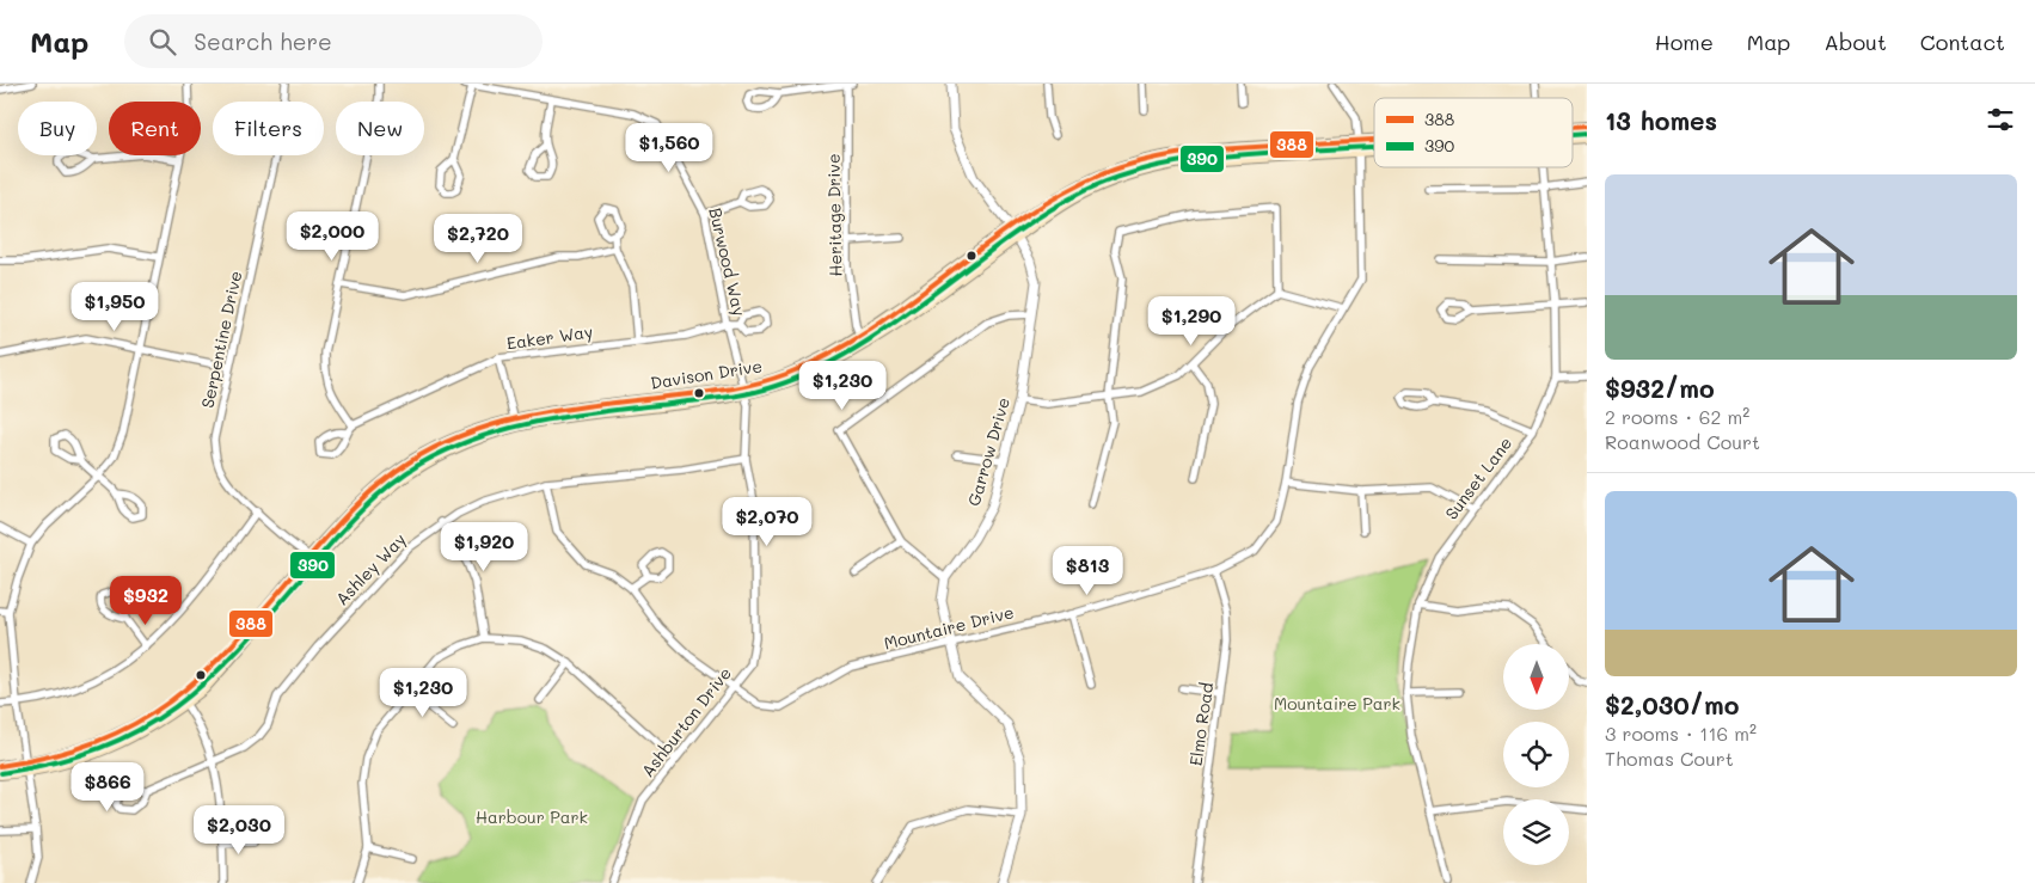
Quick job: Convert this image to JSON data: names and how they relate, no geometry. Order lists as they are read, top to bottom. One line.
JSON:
{"streets":{"main road":["Davison Drive"],"street":["Heritage Drive","Burwood Way","Eaker Way","Serpentine Drive","Garrow Drive","Sunset Lane","Ashley Way","Mountaire Drive","Ashburton Drive","Elmo Road"]},"crossings":[["Heritage Drive","Davison Drive"],["Burwood Way","Eaker Way"],["Burwood Way","Davison Drive"],["Burwood Way","Ashburton Drive"],["Serpentine Drive","Davison Drive"],["Davison Drive","Garrow Drive"],["Davison Drive","Mountaire Drive"],["Davison Drive","Ashburton Drive"],["Ashley Way","Mountaire Drive"],["Ashley Way","Ashburton Drive"],["Mountaire Drive","Ashburton Drive"],["Mountaire Drive","Elmo Road"]],"parks":["Mountaire Park","Harbour Park"],"lines":["transit line 388","transit line 390"],"legend":["388","390"],"north":"bottom","page":{"header":"Map","search":"Search here","nav":["Home","Map","About","Contact"],"heading":"13 homes","chip":["Buy","Rent","Filters","New"],"price":["$1,560","$2,000","$2,720","$1,950","$1,290","$1,230","$2,070","$1,920","$813","$932","$1,230","$866","$2,030"],"list":[{"name":"$932/mo","note":"2 rooms · 62 m² · Roanwood Court"},{"name":"$2,030/mo","note":"3 rooms · 116 m² · Thomas Court"}]}}
